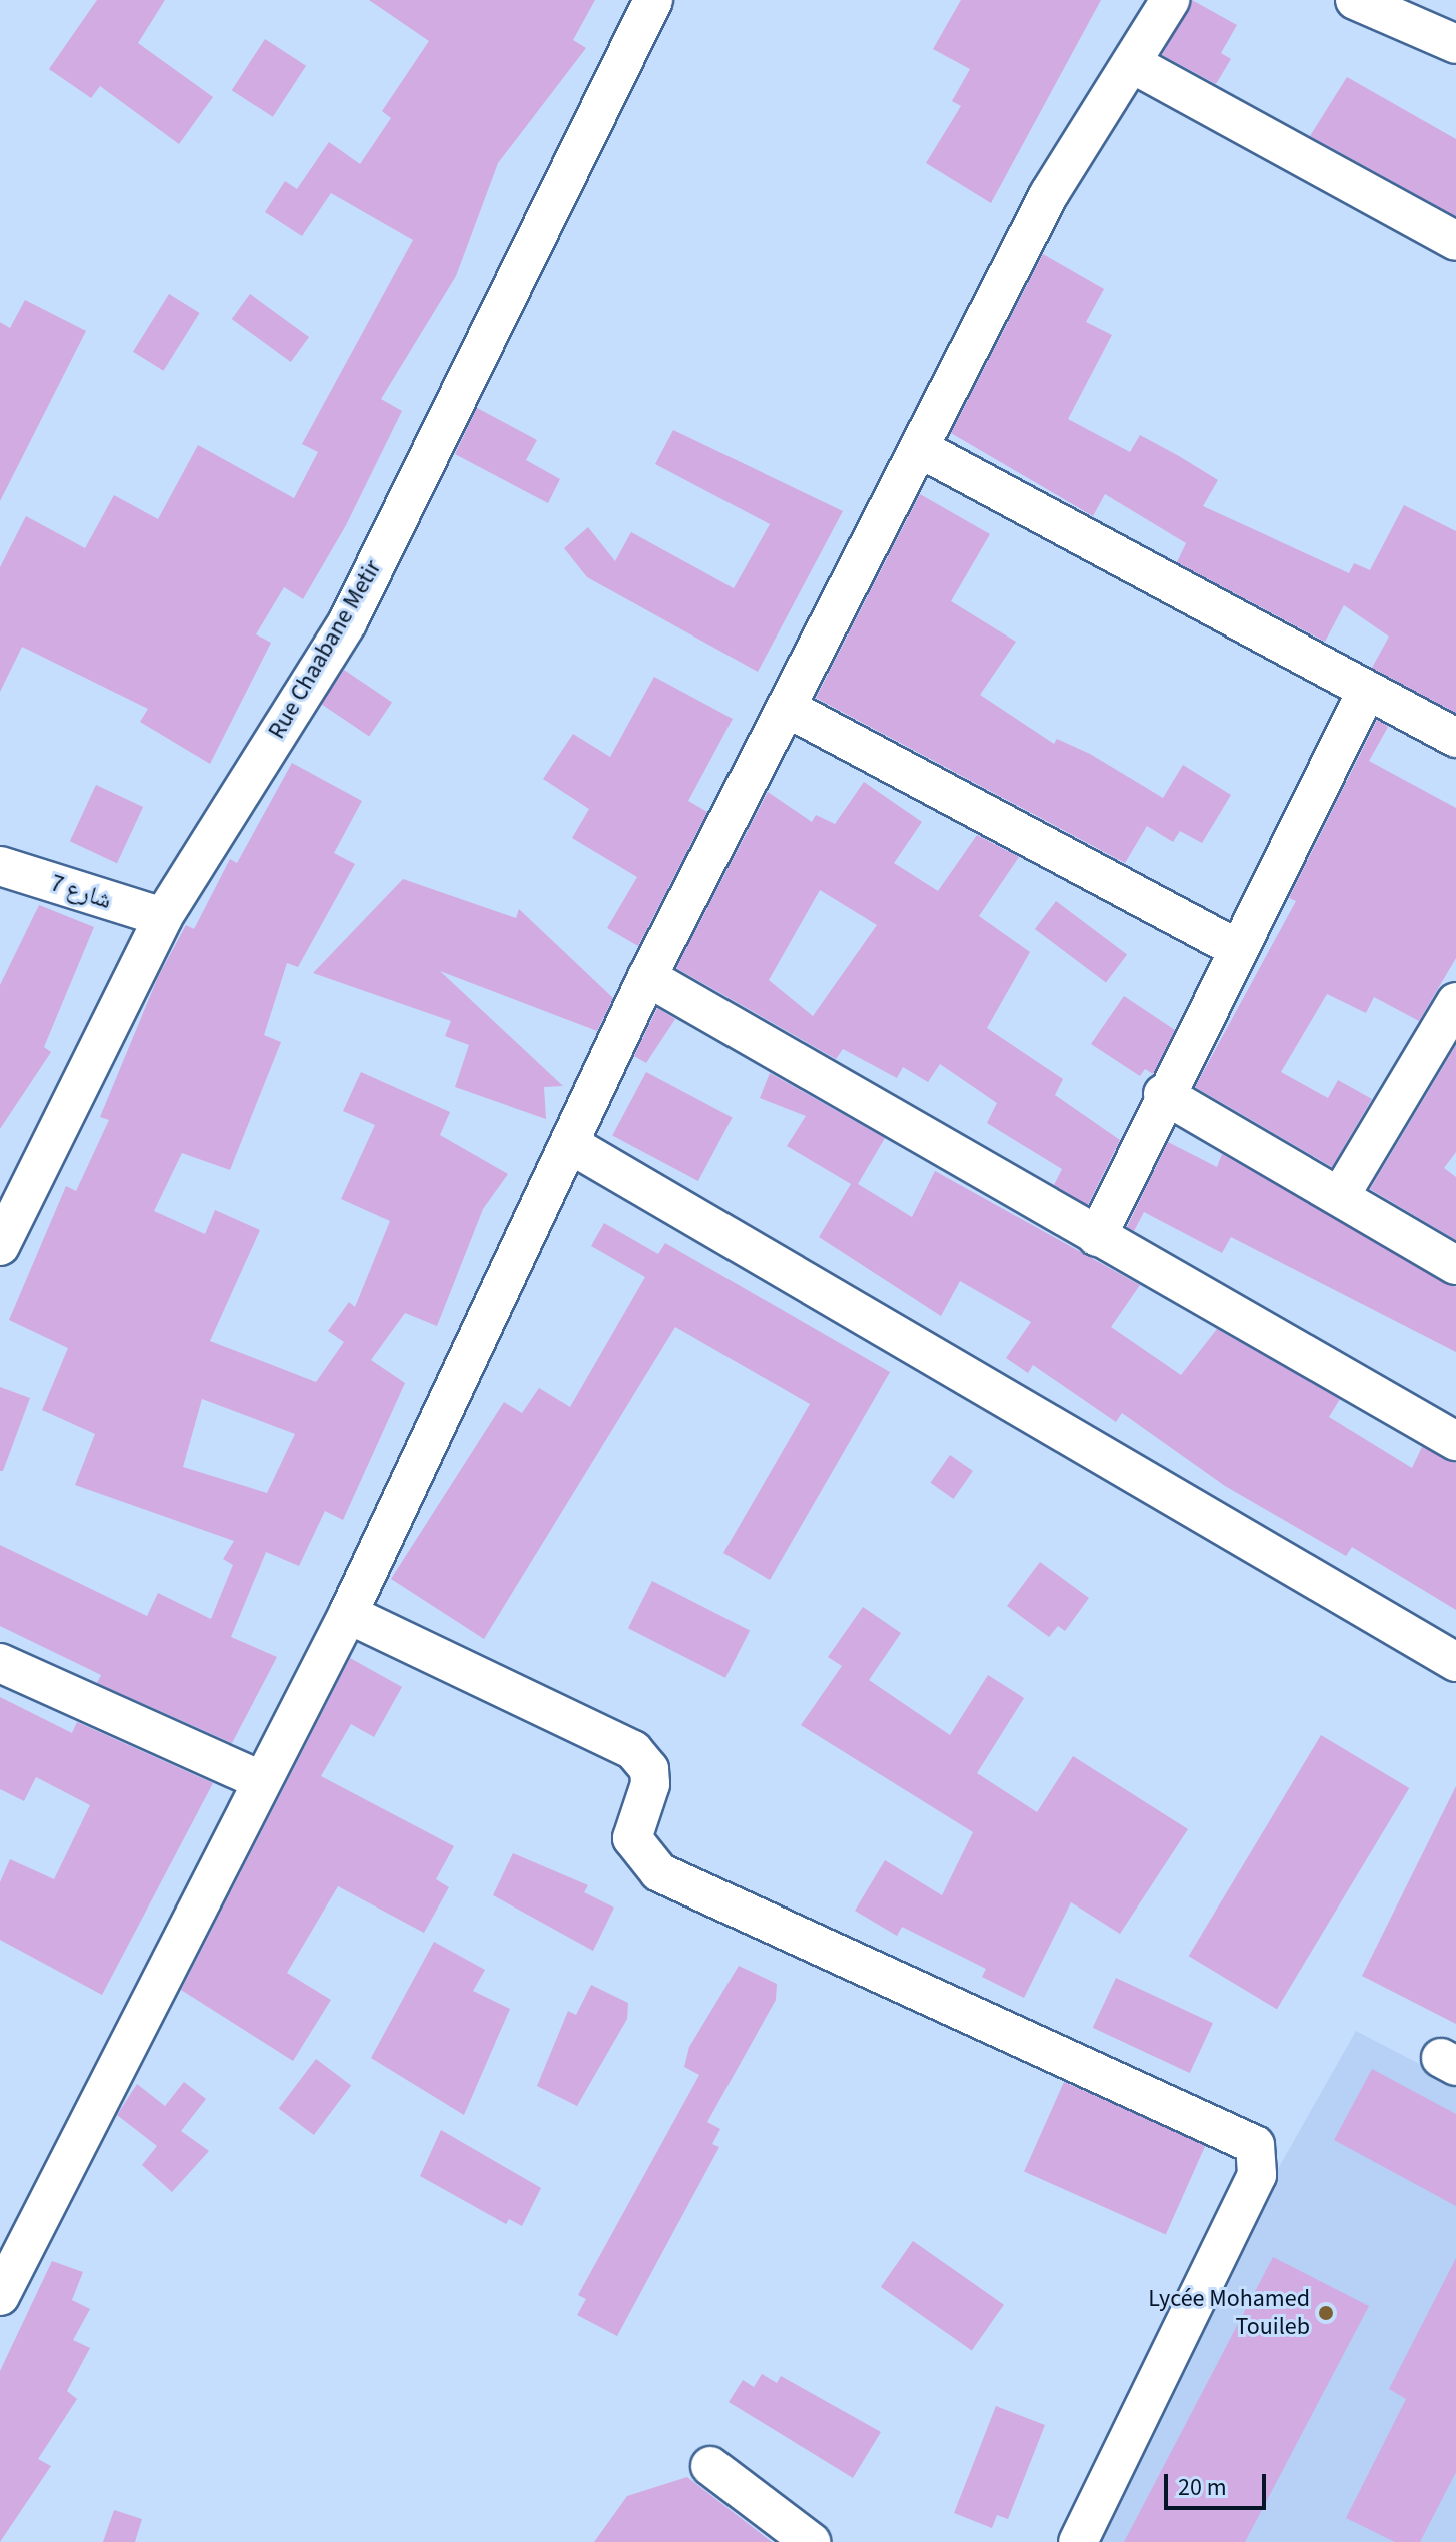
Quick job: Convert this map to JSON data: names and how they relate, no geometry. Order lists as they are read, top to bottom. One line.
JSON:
{"streets":{"street":["Rue Chaabane Metir","شارع 7"]},"crossings":[["Rue Chaabane Metir","شارع 7"]],"places":["Lycée Mohamed Touileb"],"scale_bar":"20 m"}
